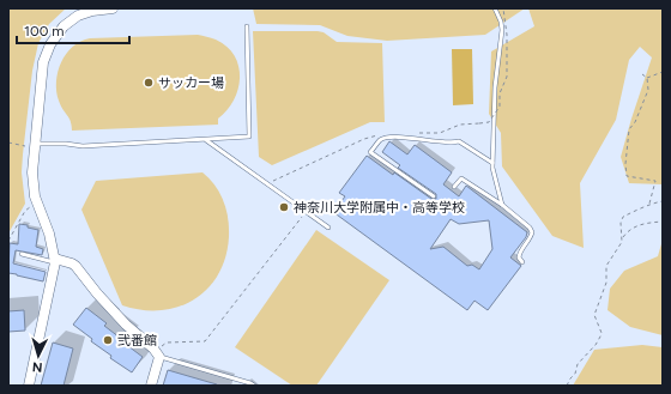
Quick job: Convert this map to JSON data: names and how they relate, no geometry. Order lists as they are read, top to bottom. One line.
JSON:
{"places":["サッカー場","神奈川大学附属中・高等学校","弐番館"],"scale_bar":"100 m","north":"bottom"}
